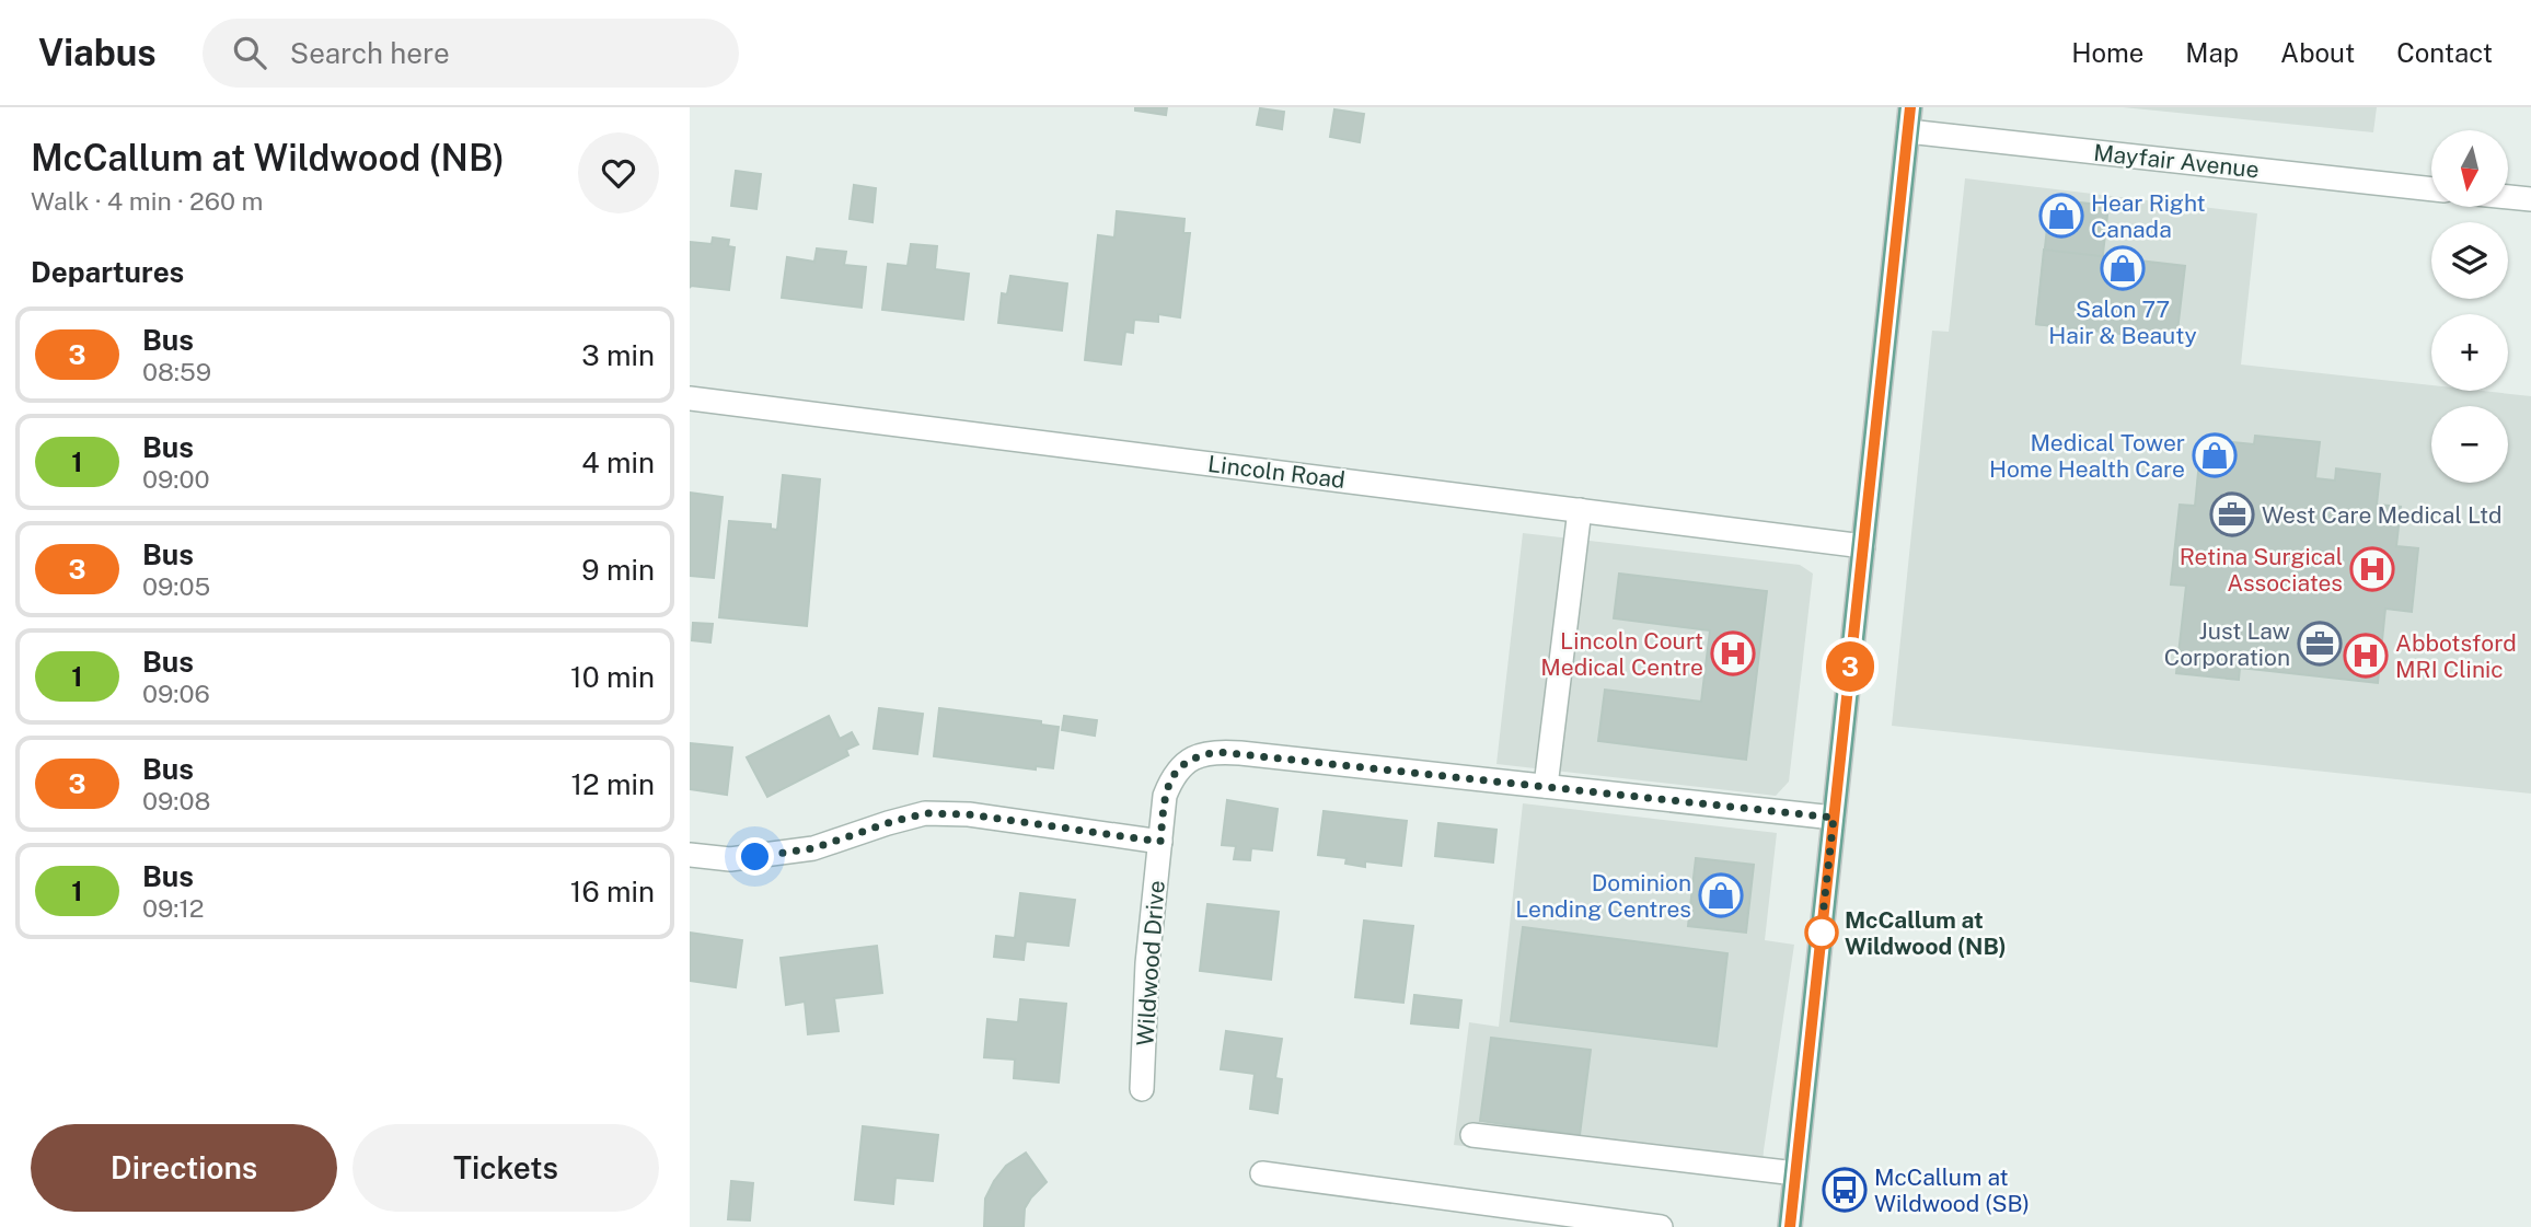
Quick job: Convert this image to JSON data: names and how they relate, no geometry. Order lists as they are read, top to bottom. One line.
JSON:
{"streets":{"street":["Mayfair Avenue","Lincoln Road","Wildwood Drive"]},"places":{"shop":["Hear Right Canada","Salon 77 Hair & Beauty","Medical Tower Home Health Care","Dominion Lending Centres"],"office":["West Care Medical Ltd","Just Law Corporation"],"hospital":["Retina Surgical Associates","Lincoln Court Medical Centre","Abbotsford MRI Clinic"],"other":["McCallum at Wildwood (NB)"],"bus stop":["McCallum at Wildwood (SB)"]},"lines":["bus line 3"],"north":"bottom","page":{"header":"Viabus","search":"Search here","nav":["Home","Map","About","Contact"],"heading":[["McCallum at Wildwood (NB)","Walk · 4 min · 260 m"],"Departures"],"on_map":"3","map_buttons":["+","−"],"list":[{"mark":"3","name":"Bus","note":"08:59","value":"3 min"},{"mark":"1","name":"Bus","note":"09:00","value":"4 min"},{"mark":"3","name":"Bus","note":"09:05","value":"9 min"},{"mark":"1","name":"Bus","note":"09:06","value":"10 min"},{"mark":"3","name":"Bus","note":"09:08","value":"12 min"},{"mark":"1","name":"Bus","note":"09:12","value":"16 min"}],"buttons":["Directions","Tickets"]}}
